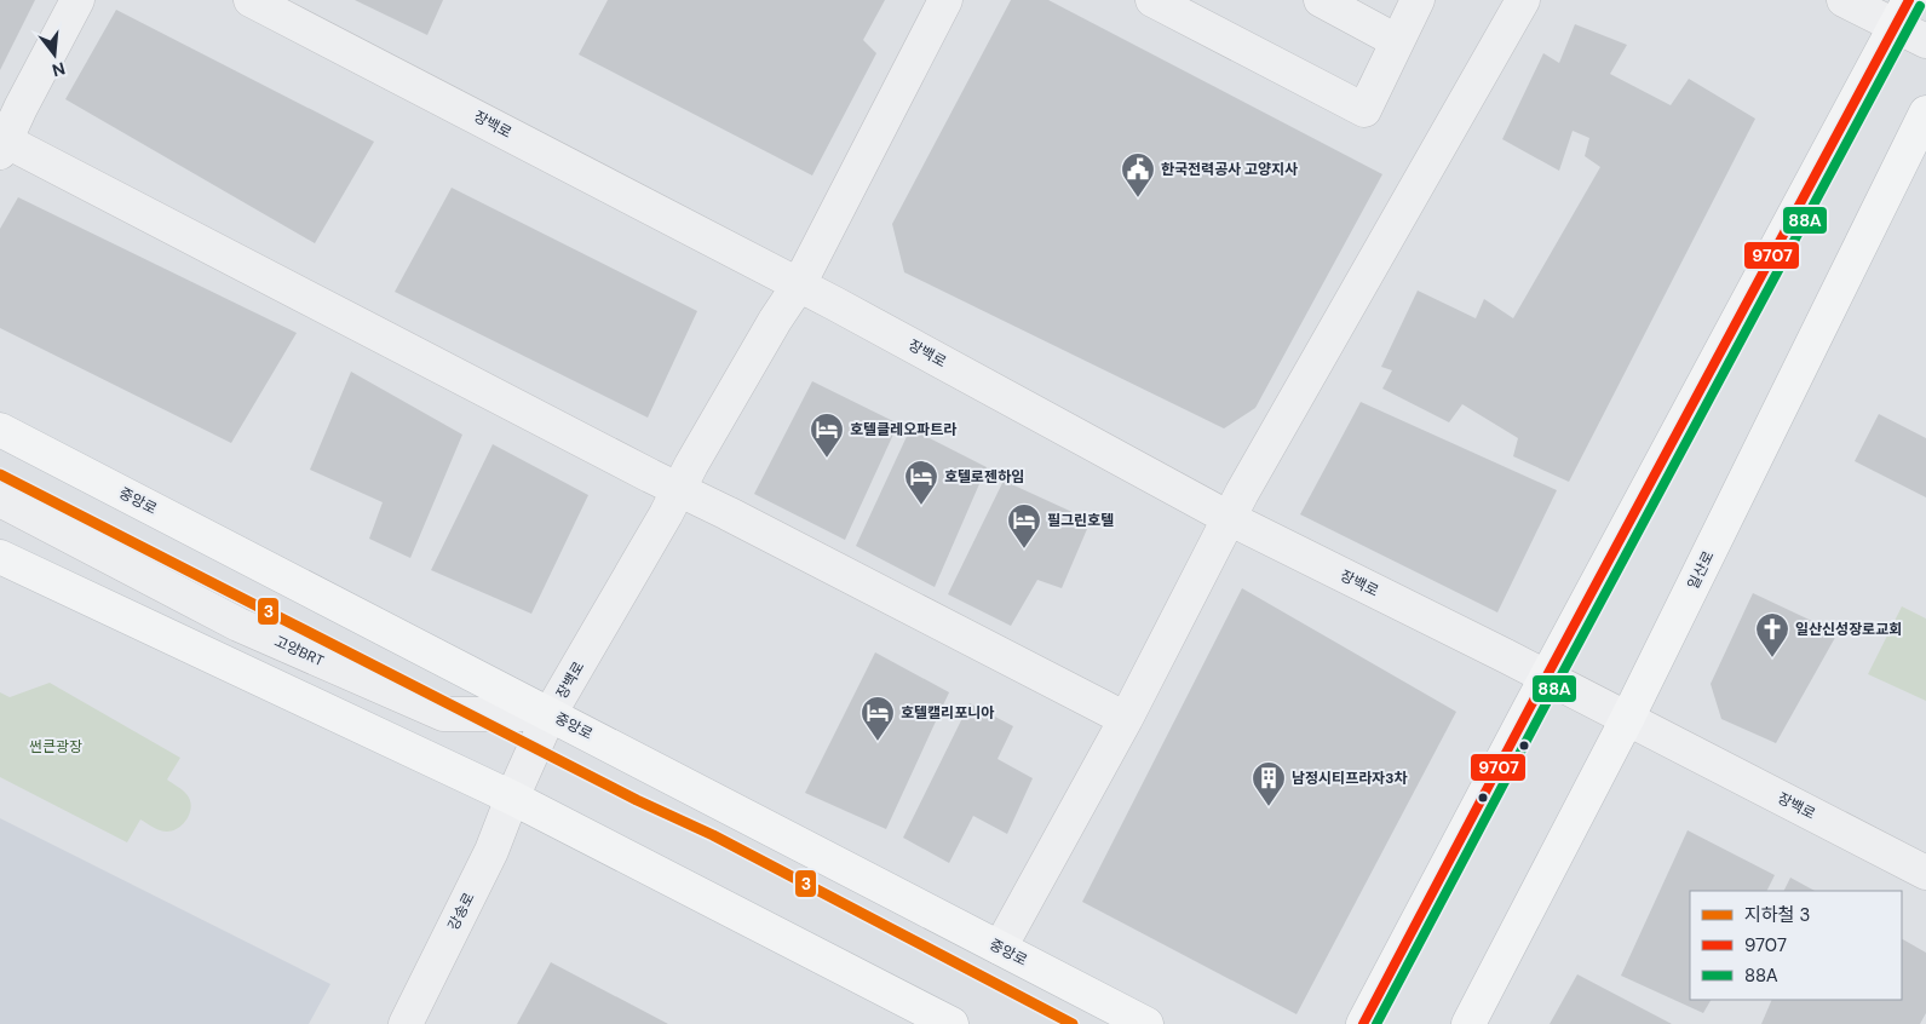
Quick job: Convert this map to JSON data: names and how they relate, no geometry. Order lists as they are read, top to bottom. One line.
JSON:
{"streets":{"main road":["중앙로","일산로"],"street":["장백로","고양BRT","강송로"]},"crossings":[["장백로","중앙로"],["장백로","일산로"],["장백로","고양BRT"],["장백로","강송로"],["중앙로","고양BRT"]],"parks":["썬큰광장"],"places":{"public building":["한국전력공사 고양지사"],"hotel":["호텔클레오파트라","호텔로젠하임","필그린호텔","호텔캘리포니아"],"church":["일산신성장로교회"],"building":["남정시티프라자3차"]},"lines":["transit line 9707","transit line 88A","metro line 3"],"legend":["지하철 3","9707","88A"],"north":"bottom"}
